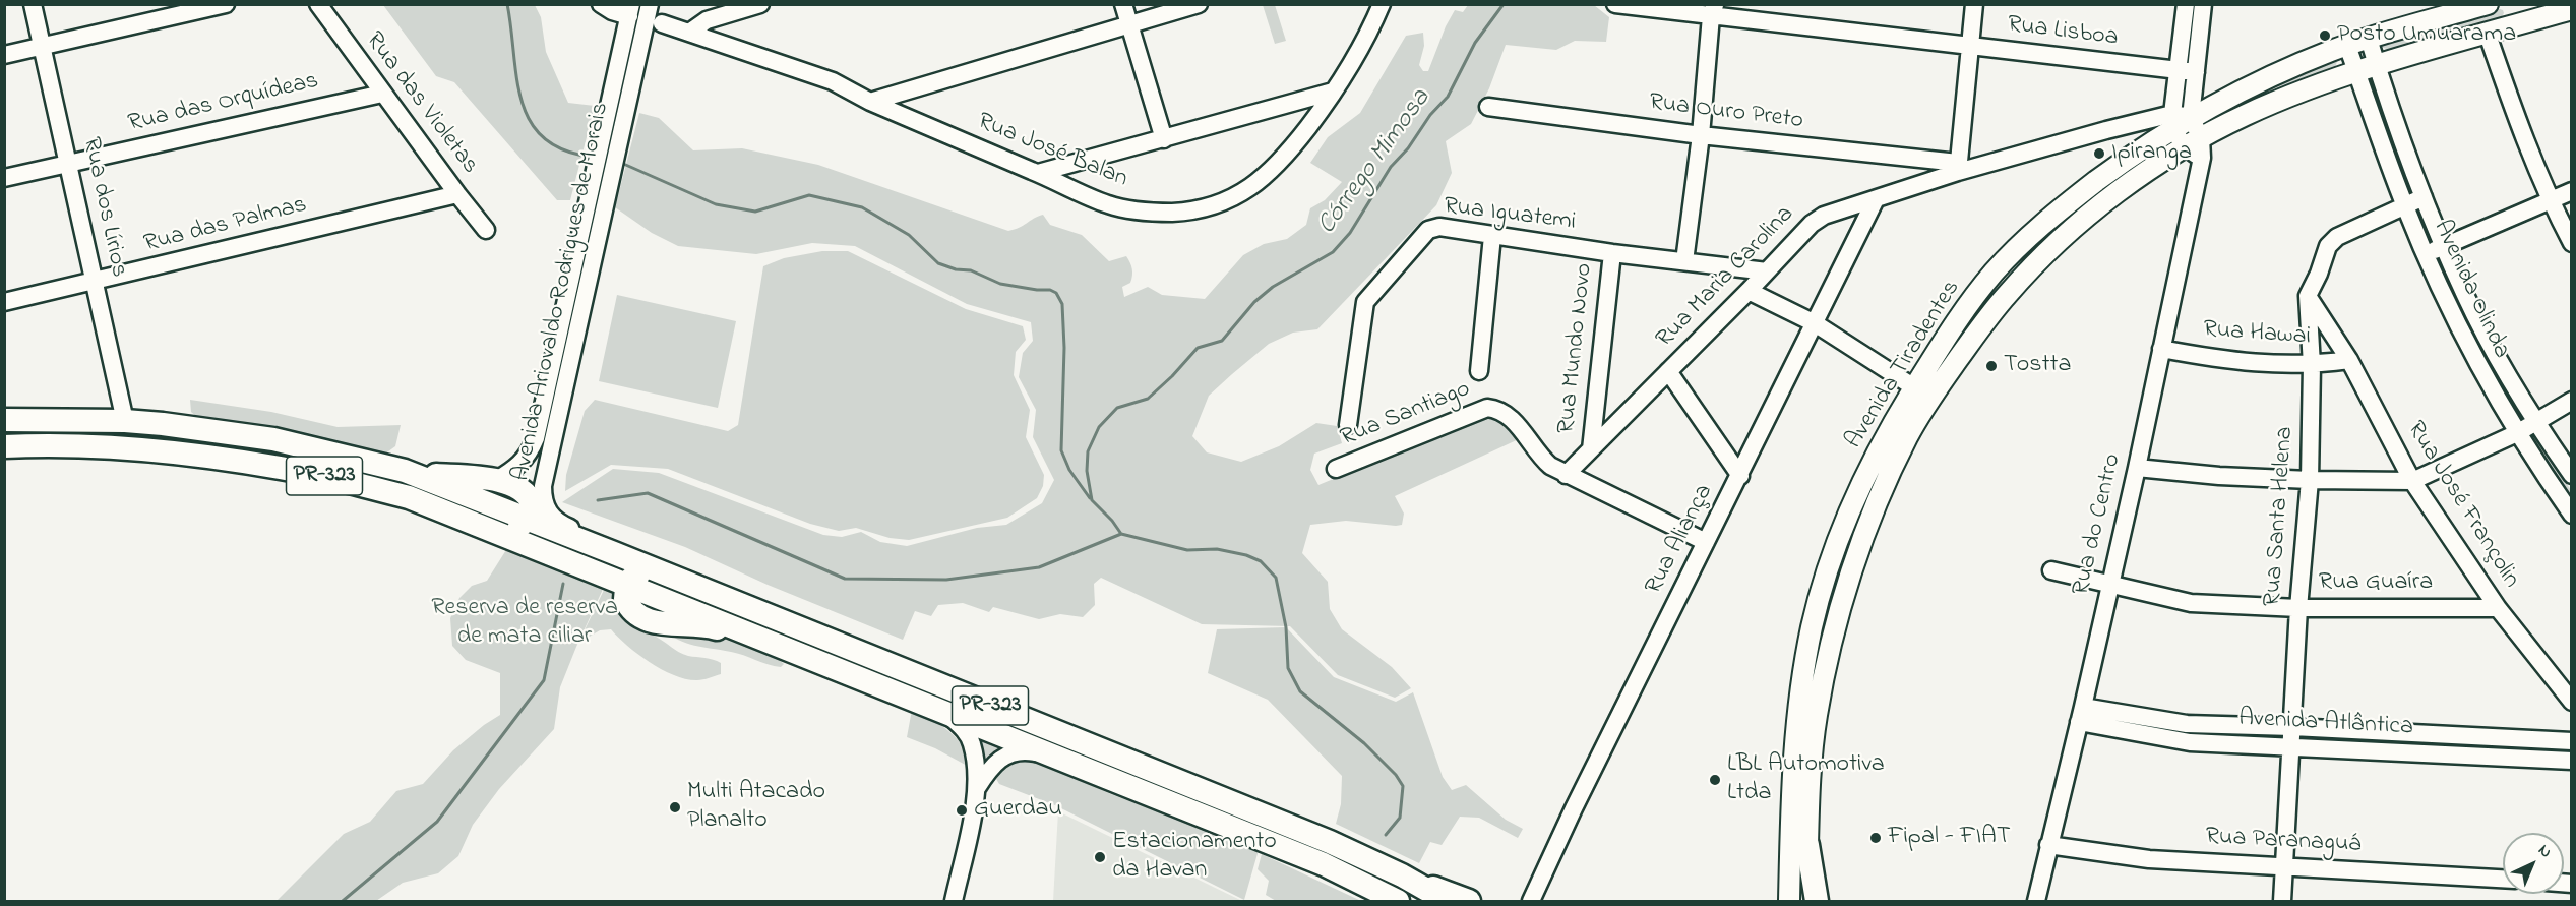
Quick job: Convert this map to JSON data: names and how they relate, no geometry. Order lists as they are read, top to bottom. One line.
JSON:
{"streets":{"highway":["PR-323"],"main road":["Avenida Tiradentes"],"street":["Rua Lisboa","Rua das Orquídeas","Rua das Violetas","Rua Ouro Preto","Rua José Balan","Rua dos Lírios","Rua Iguatemi","Rua das Palmas","Rua Maria Carolina","Avenida Olinda","Avenida Ariovaldo Rodrigues de Morais","Rua Hawai","Rua Mundo Novo","Rua Santiago","Rua José Françolin","Rua Santa Helena","Rua do Centro","Rua Aliança","Rua Guaíra","Avenida Atlântica","Rua Paranaguá"]},"crossings":[["Rua das Orquídeas","Rua das Violetas"],["Rua das Orquídeas","Rua dos Lírios"],["Rua das Violetas","Rua das Palmas"],["Rua Ouro Preto","Rua Maria Carolina"],["Rua dos Lírios","Rua das Palmas"],["Rua dos Lírios","PR-323"],["Rua Iguatemi","Rua Maria Carolina"],["Rua Iguatemi","Rua Mundo Novo"],["Rua Maria Carolina","Rua Mundo Novo"],["Rua Maria Carolina","Avenida Tiradentes"],["Rua Maria Carolina","Rua Santiago"],["Rua Maria Carolina","Rua Aliança"],["Avenida Olinda","Avenida Tiradentes"],["Avenida Olinda","Rua Santa Helena"],["Avenida Ariovaldo Rodrigues de Morais","PR-323"],["Rua Hawai","Rua José Françolin"],["Rua Hawai","Rua Santa Helena"],["Rua Hawai","Rua do Centro"],["Avenida Tiradentes","Rua do Centro"],["Rua Santiago","Rua Aliança"],["Rua José Françolin","Rua Santa Helena"],["Rua José Françolin","Rua Guaíra"],["Rua Santa Helena","Rua Guaíra"],["Rua Santa Helena","Avenida Atlântica"],["Rua Santa Helena","Rua Paranaguá"],["Rua do Centro","Rua Guaíra"],["Rua do Centro","Avenida Atlântica"],["Rua do Centro","Rua Paranaguá"]],"water":["Córrego Mimosa"],"parks":["Reserva de reserva de mata ciliar"],"places":["Posto Umuarama","Ipiranga","Tostta","LBL Automotiva Ltda","Multi Atacado Planalto","Guerdau","Fipal - FIAT","Estacionamento da Havan"],"north":"top right"}
